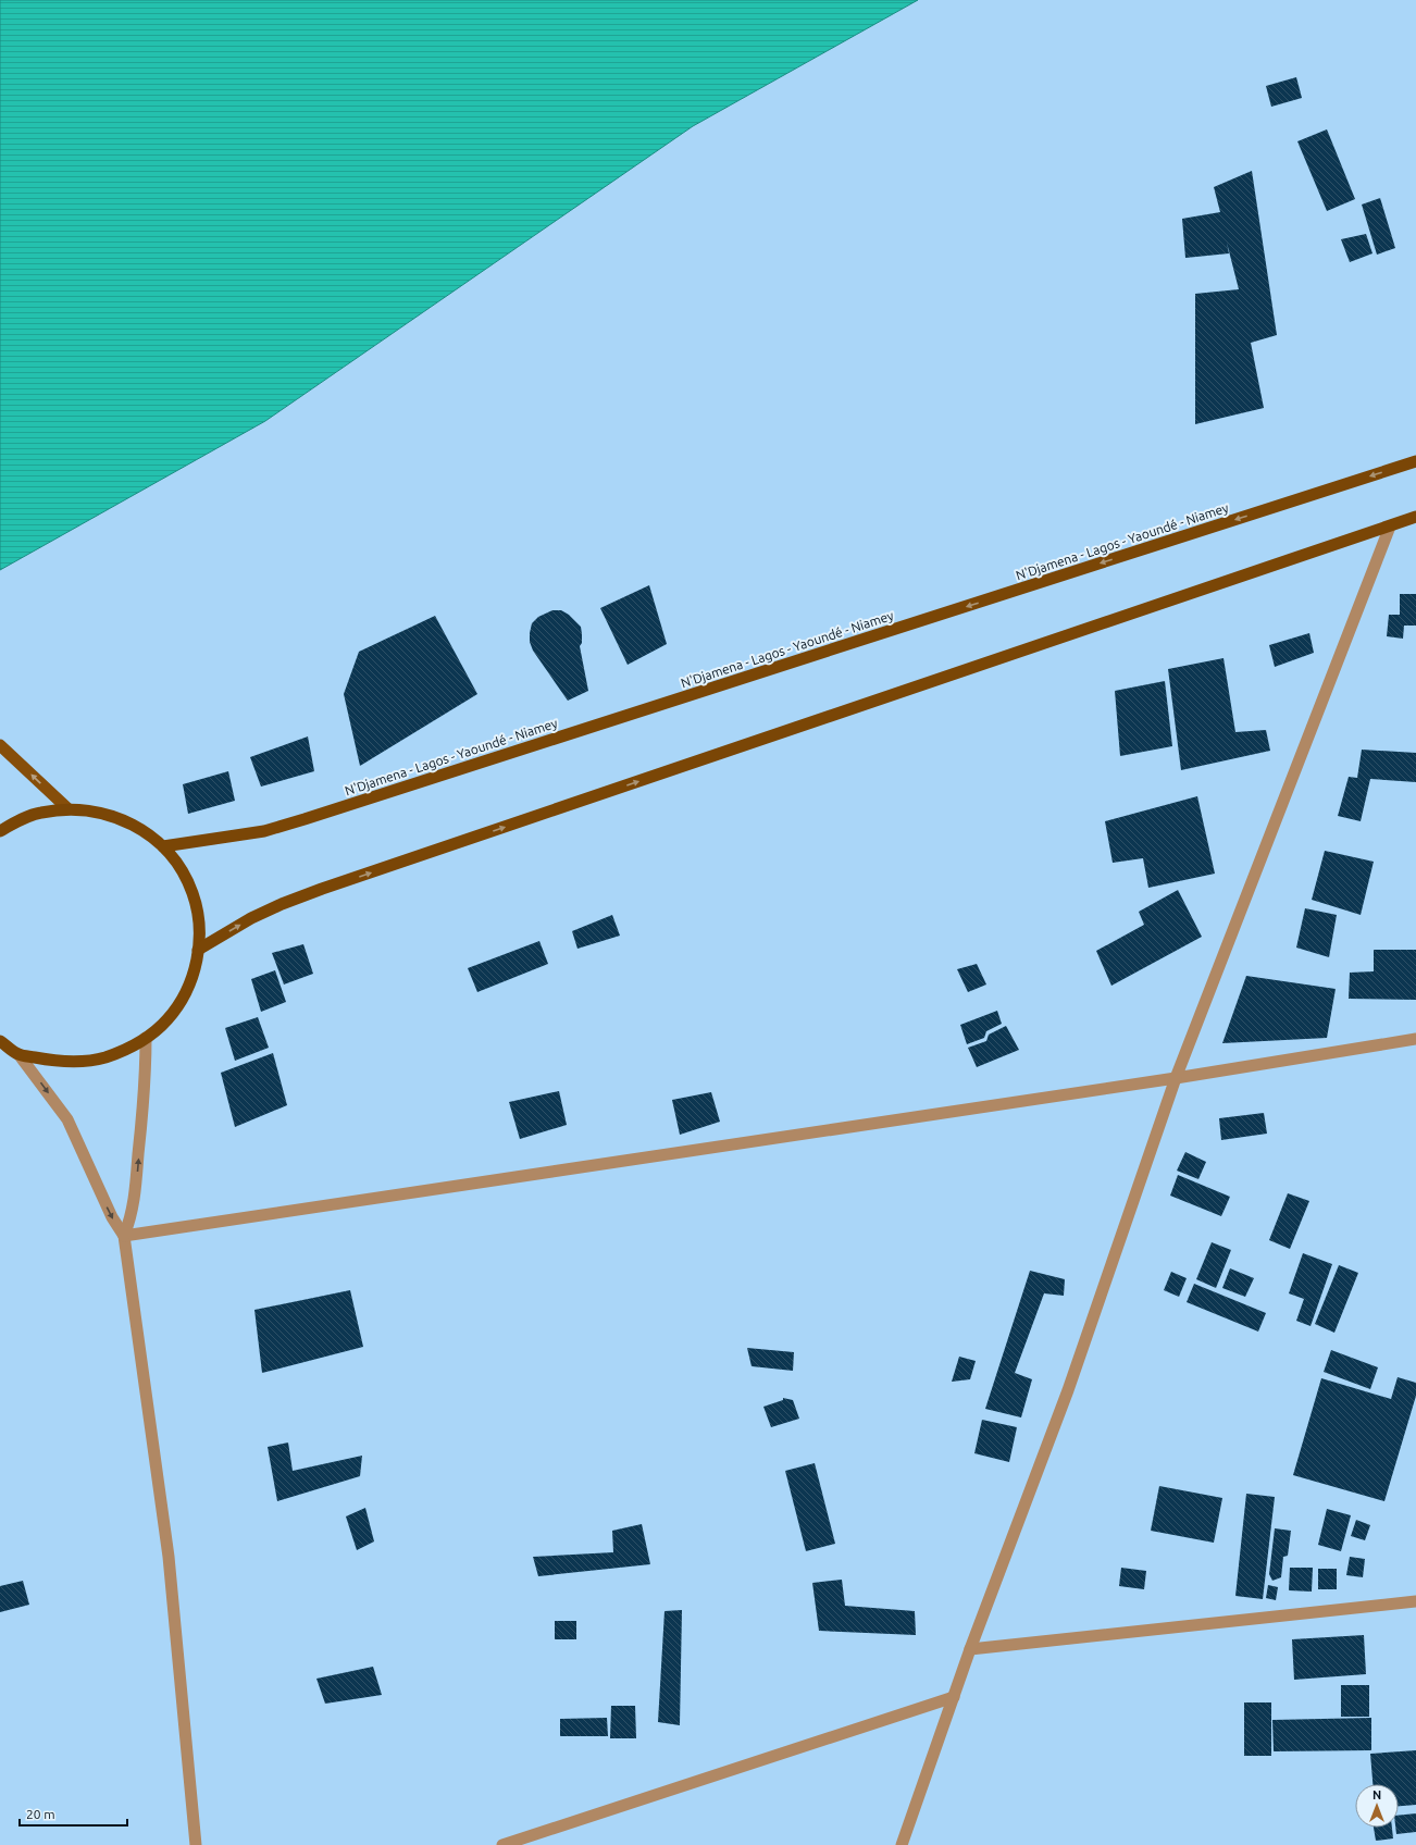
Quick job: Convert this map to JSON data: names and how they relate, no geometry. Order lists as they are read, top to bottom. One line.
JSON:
{"streets":{"highway":["N'Djamena - Lagos - Yaoundé - Niamey"]},"scale_bar":"20 m","north":"top"}
